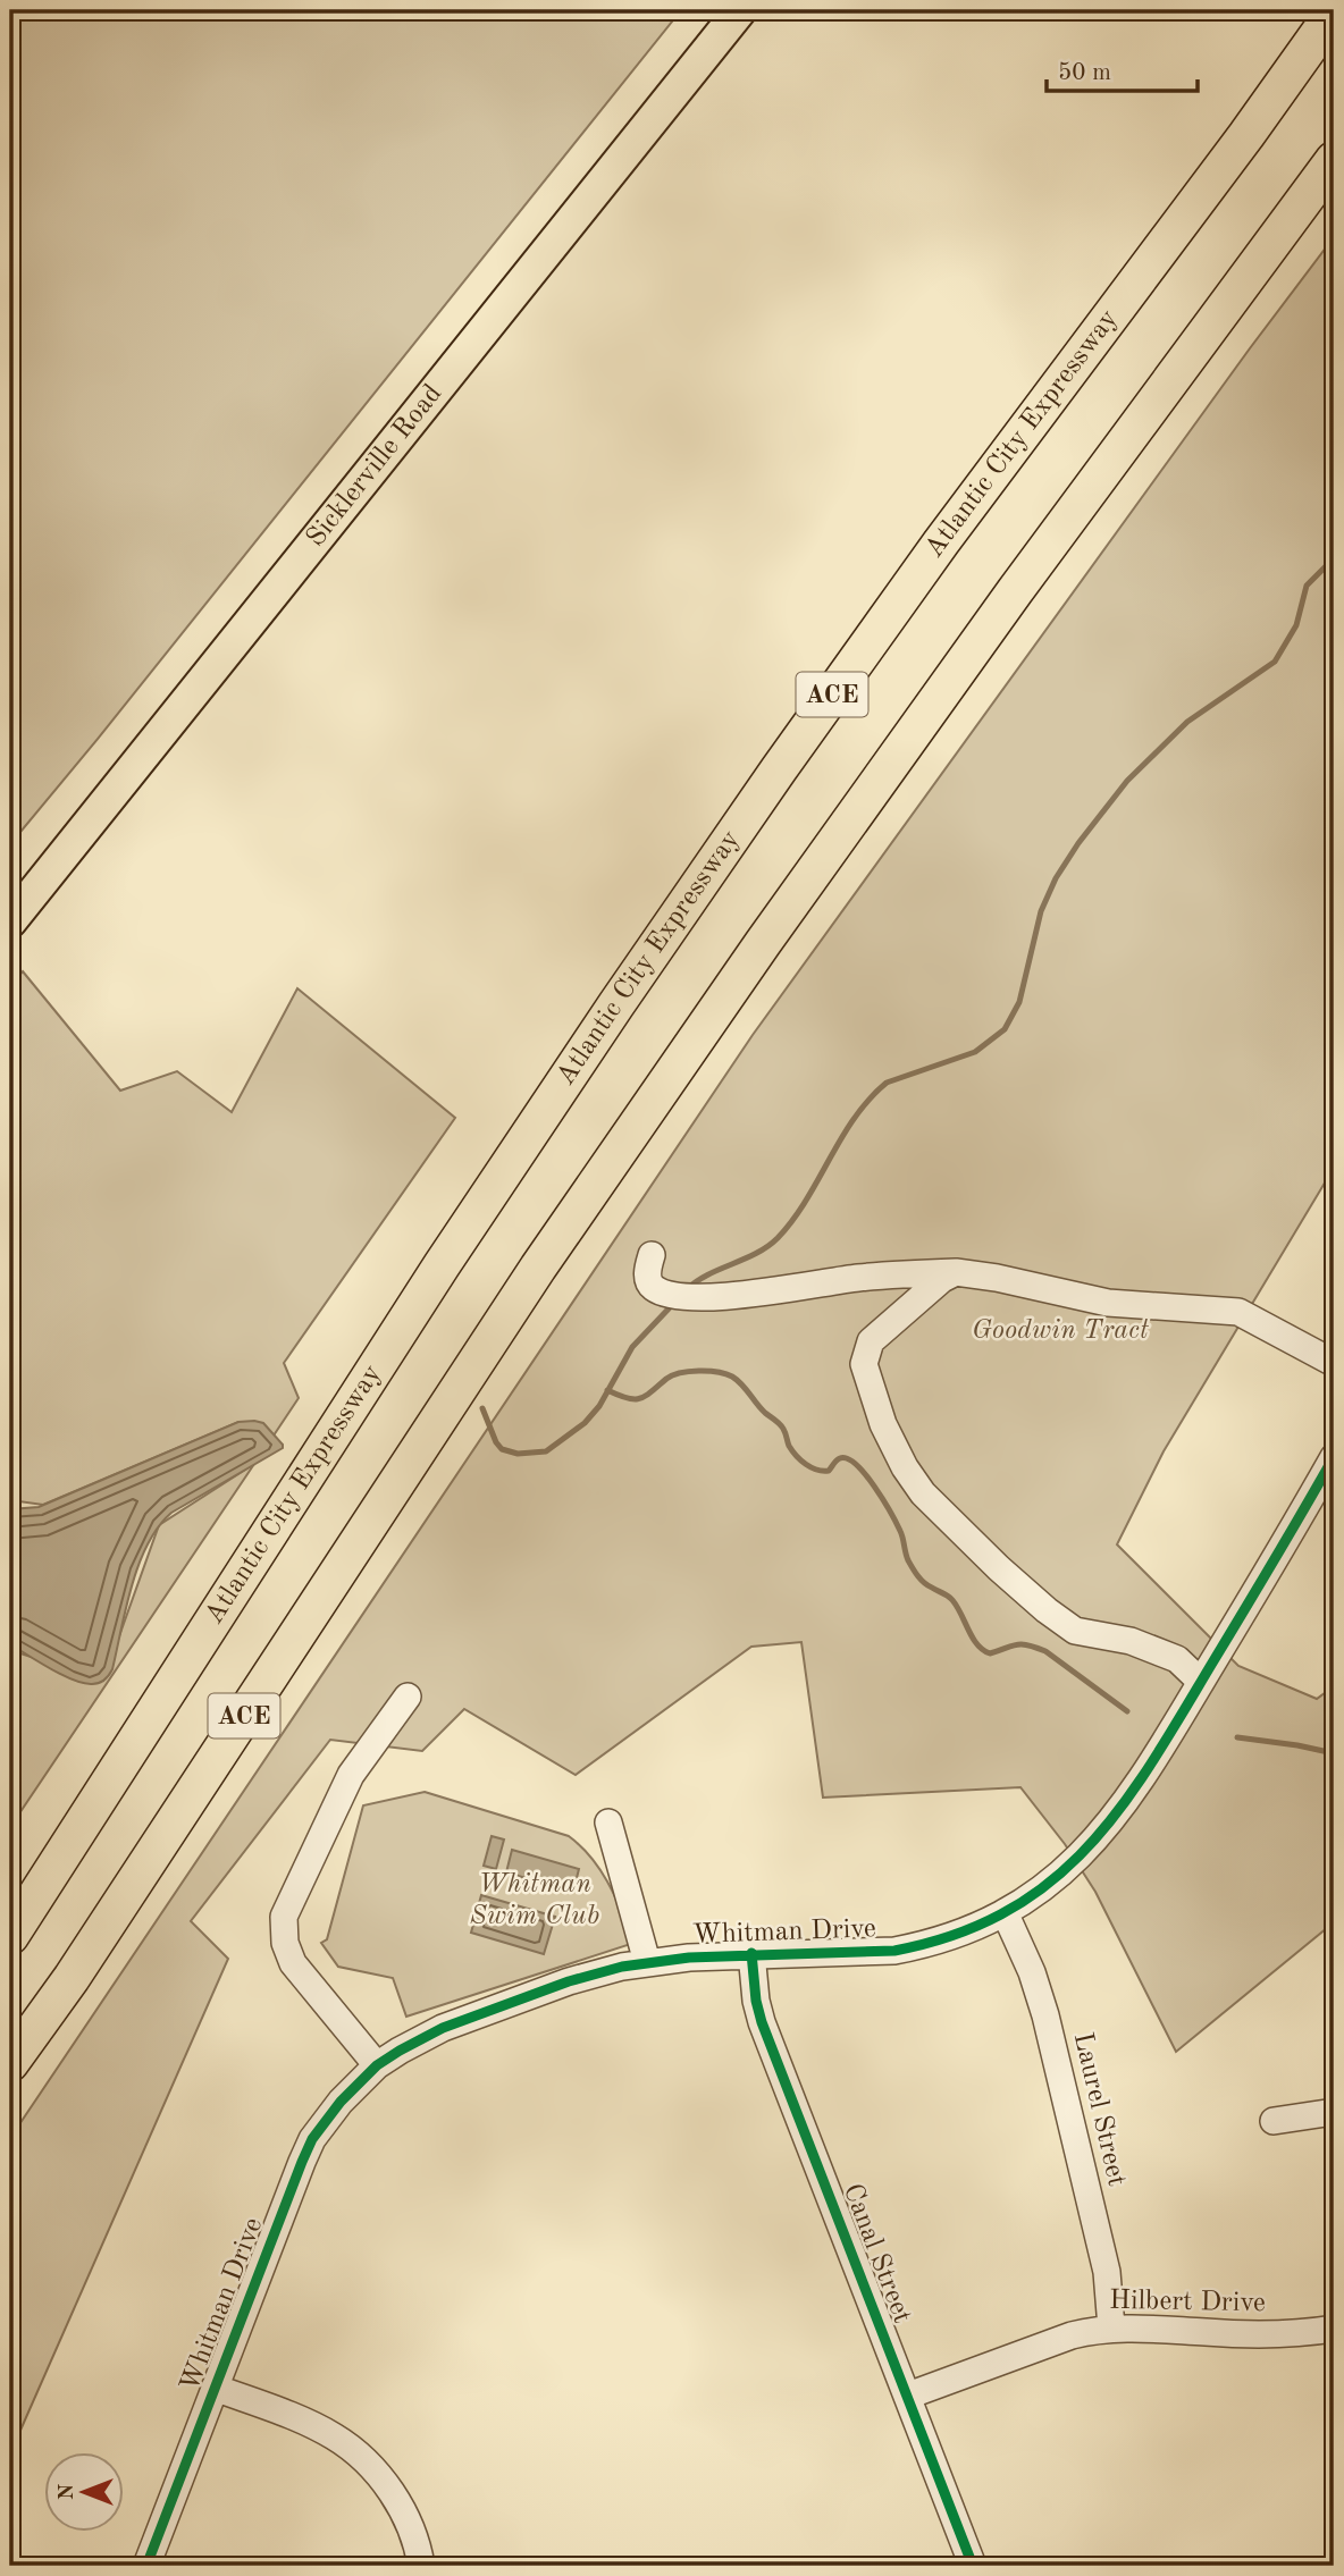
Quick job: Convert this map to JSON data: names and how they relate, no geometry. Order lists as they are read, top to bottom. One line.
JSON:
{"streets":{"highway":["Atlantic City Expressway","ACE"],"main road":["Sicklerville Road"],"street":["Whitman Drive","Laurel Street","Canal Street","Hilbert Drive"]},"crossings":[["Whitman Drive","Laurel Street"],["Whitman Drive","Canal Street"],["Laurel Street","Hilbert Drive"],["Canal Street","Hilbert Drive"]],"parks":["Goodwin Tract","Whitman Swim Club"],"scale_bar":"50 m","north":"left"}
